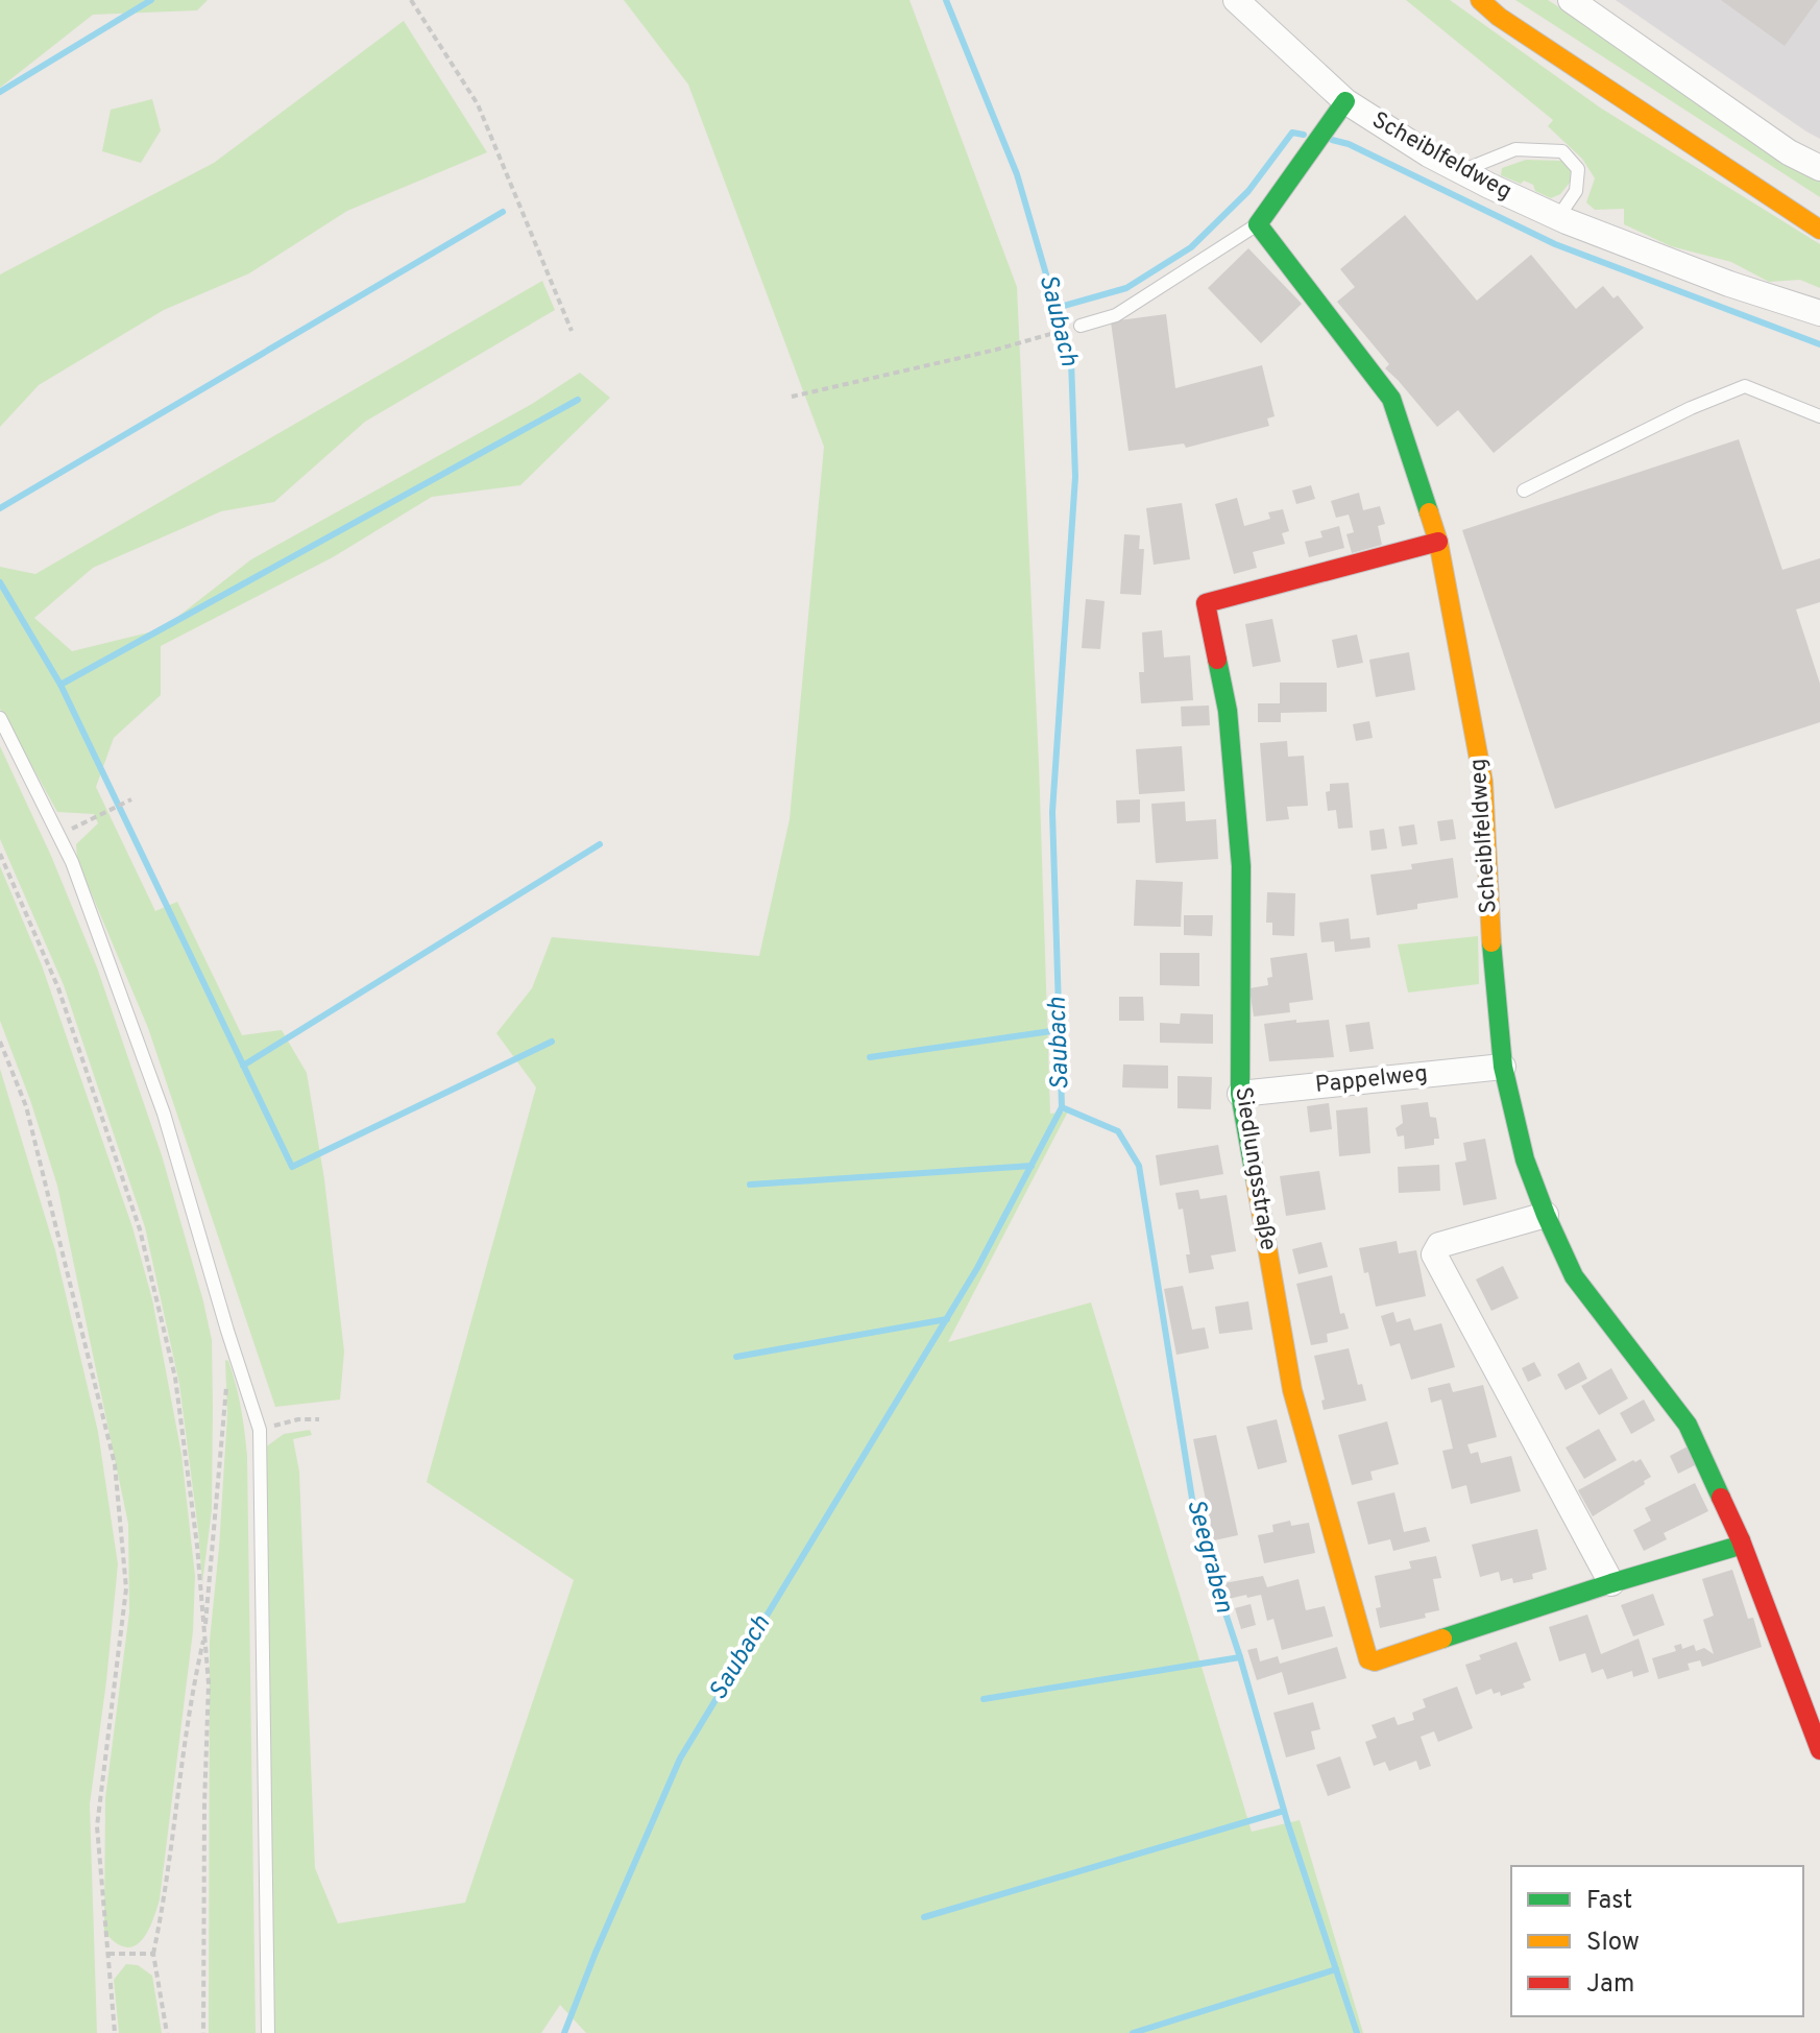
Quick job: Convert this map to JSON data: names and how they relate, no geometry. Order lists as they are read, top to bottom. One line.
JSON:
{"streets":{"street":["Scheiblfeldweg","Pappelweg","Siedlungsstraße"]},"crossings":[["Scheiblfeldweg","Pappelweg"],["Scheiblfeldweg","Siedlungsstraße"],["Pappelweg","Siedlungsstraße"]],"water":["Saubach","Seegraben"],"legend":["Fast","Slow","Jam"]}
